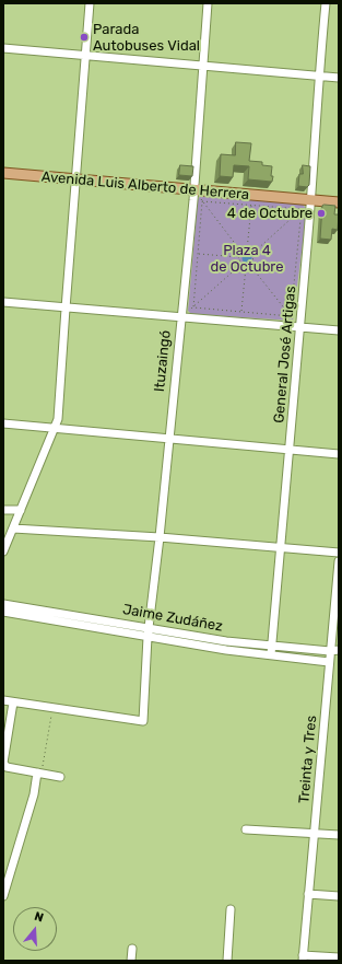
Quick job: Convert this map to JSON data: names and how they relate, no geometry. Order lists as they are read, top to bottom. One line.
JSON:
{"streets":{"main road":["Avenida Luis Alberto de Herrera"],"street":["General José Artigas","Ituzaingó","Jaime Zudáñez","Treinta y Tres"]},"crossings":[["Avenida Luis Alberto de Herrera","General José Artigas"],["Avenida Luis Alberto de Herrera","Ituzaingó"],["General José Artigas","Jaime Zudáñez"],["Ituzaingó","Jaime Zudáñez"],["Jaime Zudáñez","Treinta y Tres"]],"parks":["Plaza 4 de Octubre"],"places":["Parada Autobuses Vidal","4 de Octubre"],"north":"top"}
